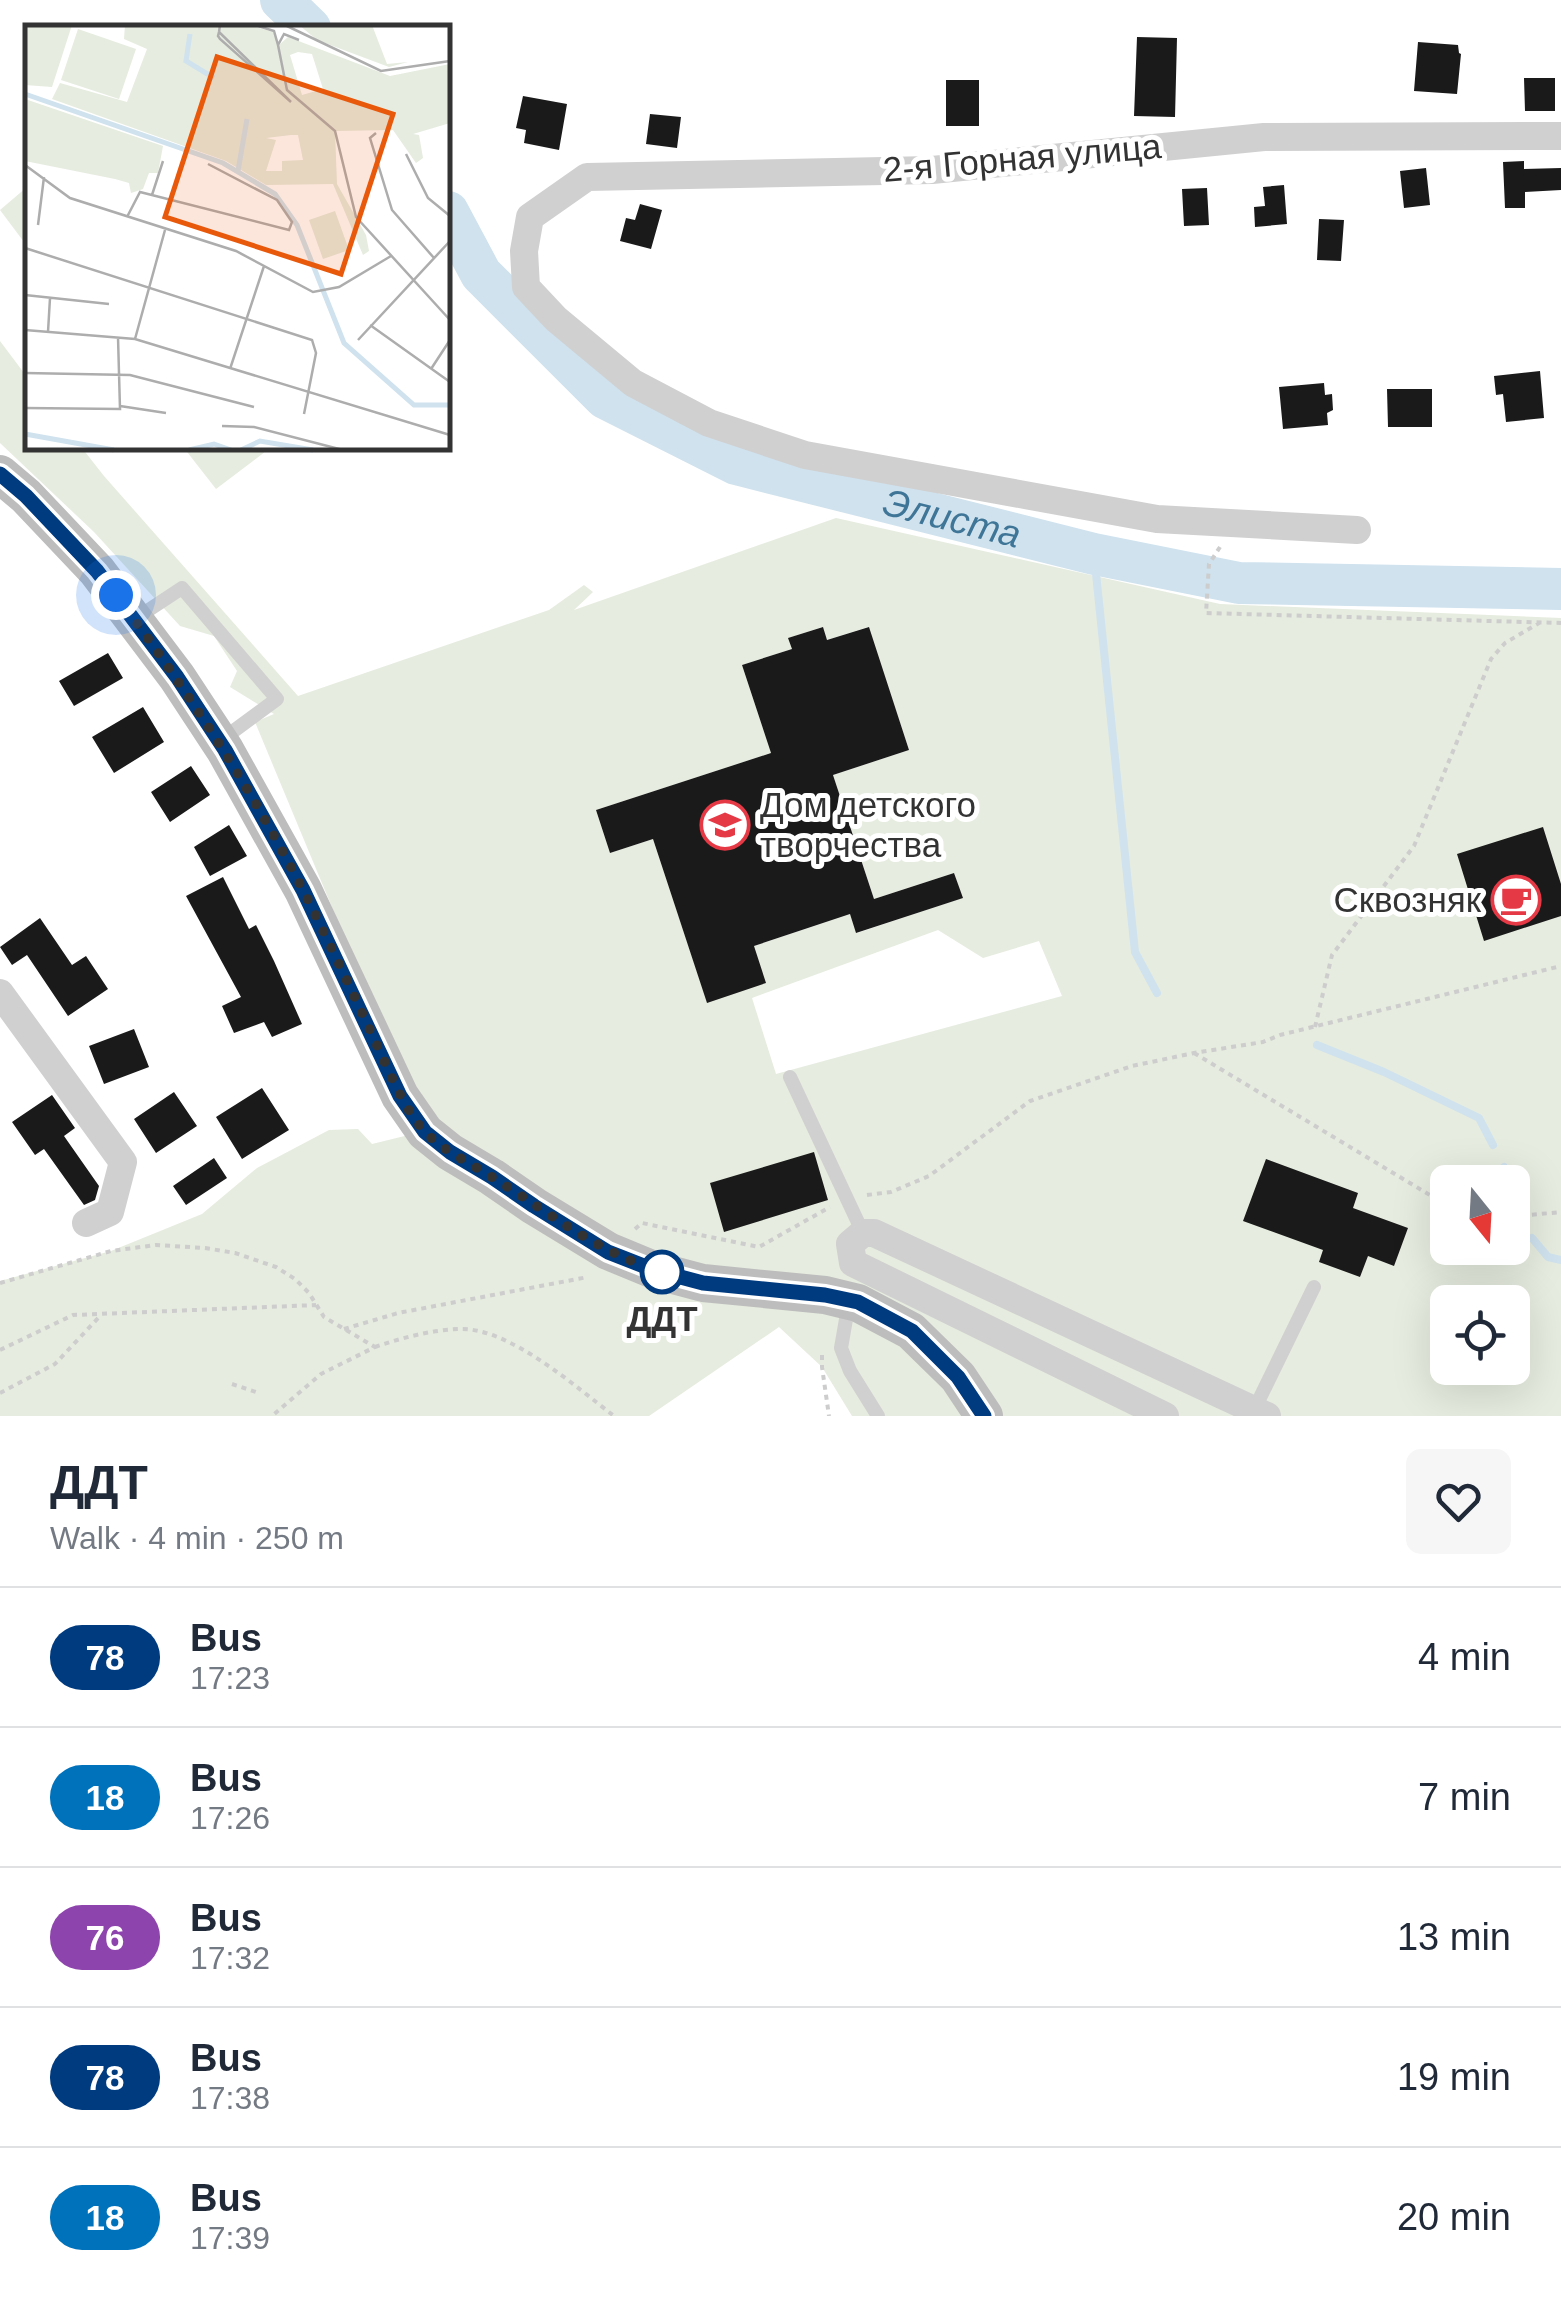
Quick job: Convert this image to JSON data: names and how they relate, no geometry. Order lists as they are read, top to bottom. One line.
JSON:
{"streets":{"street":["2-я Горная улица"]},"water":["Элиста"],"places":{"school or university":["Дом детского творчества"],"cafe":["Сквозняк"],"other":["ДДТ"]},"lines":["bus line 78"],"north":"bottom","page":{"heading":["ДДТ","Walk · 4 min · 250 m"],"list":[{"mark":"78","name":"Bus","note":"17:23","value":"4 min"},{"mark":"18","name":"Bus","note":"17:26","value":"7 min"},{"mark":"76","name":"Bus","note":"17:32","value":"13 min"},{"mark":"78","name":"Bus","note":"17:38","value":"19 min"},{"mark":"18","name":"Bus","note":"17:39","value":"20 min"}]}}
